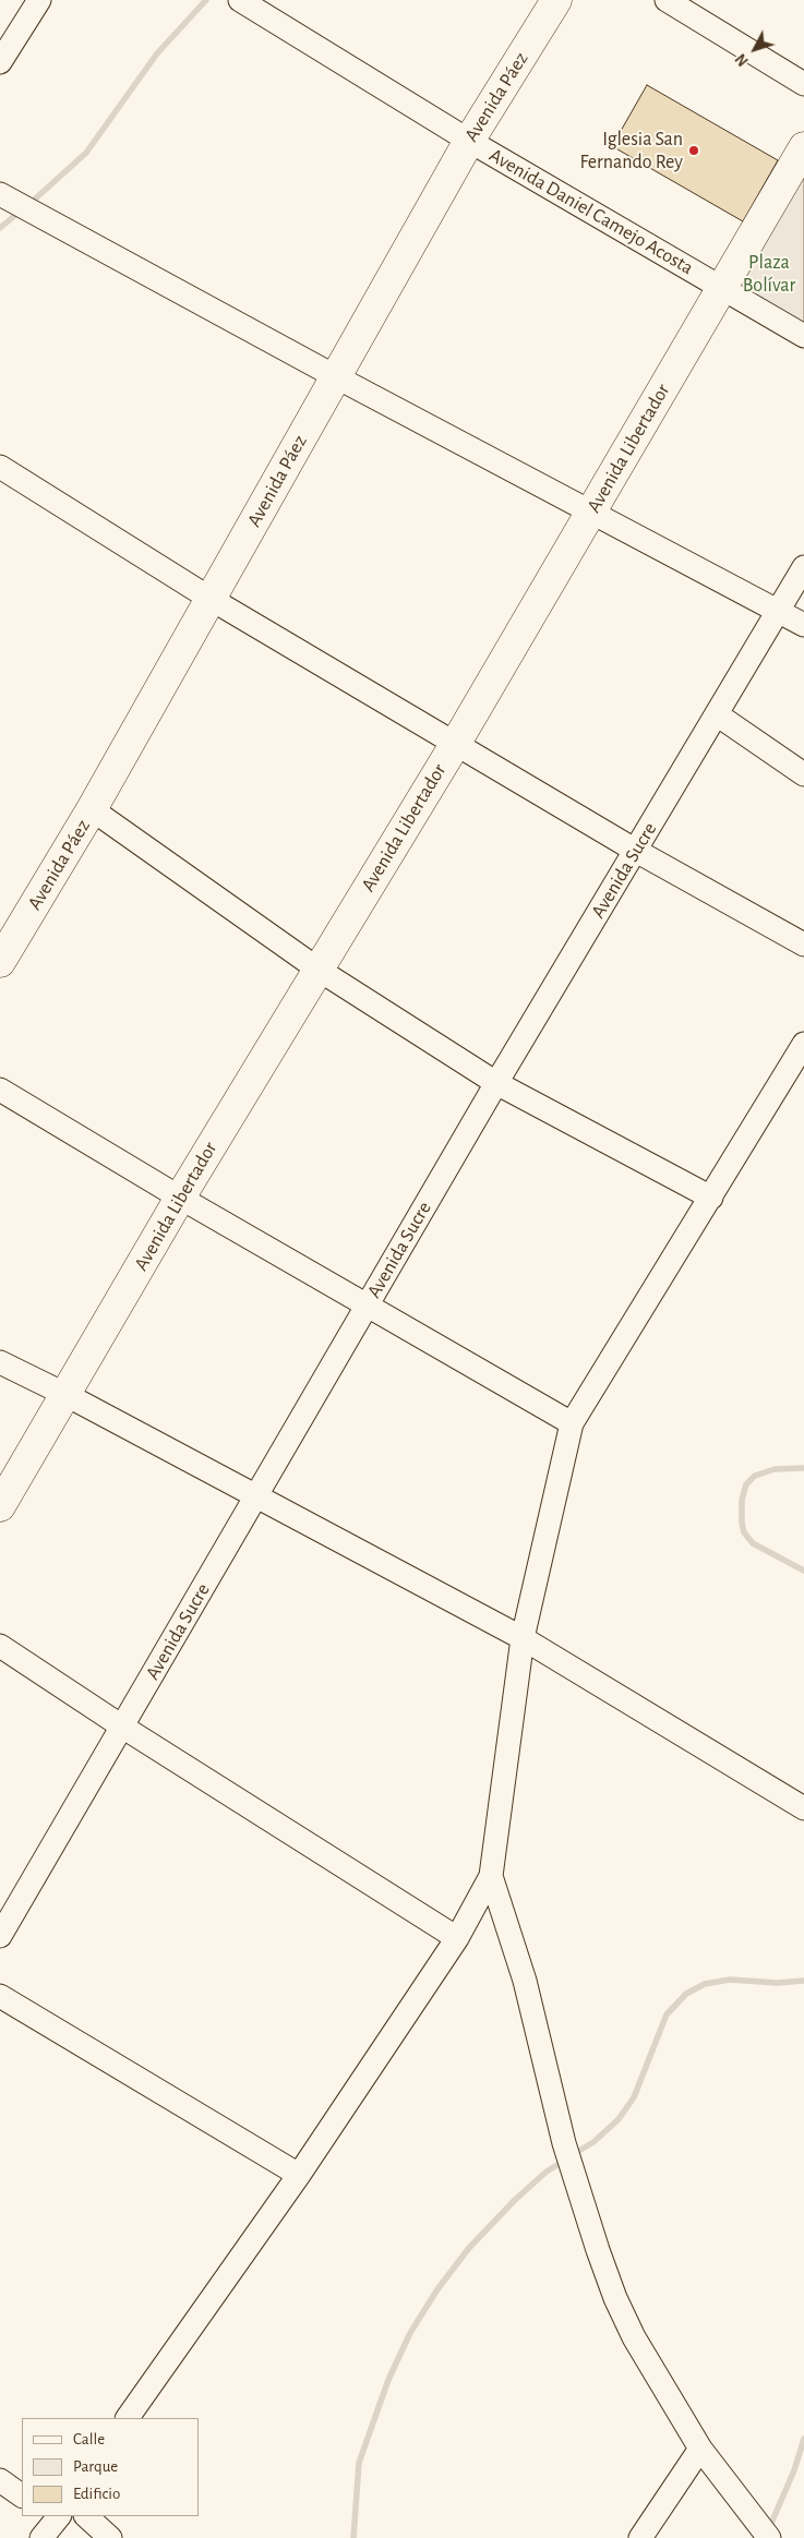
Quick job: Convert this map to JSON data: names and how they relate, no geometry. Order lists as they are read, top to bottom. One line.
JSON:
{"streets":{"main road":["Avenida Páez","Avenida Libertador"],"street":["Avenida Daniel Camejo Acosta","Avenida Sucre"]},"crossings":[["Avenida Páez","Avenida Daniel Camejo Acosta"],["Avenida Daniel Camejo Acosta","Avenida Libertador"]],"parks":["Plaza Bolívar"],"places":["Iglesia San Fernando Rey"],"legend":["Calle","Parque","Edificio"],"north":"bottom left"}
